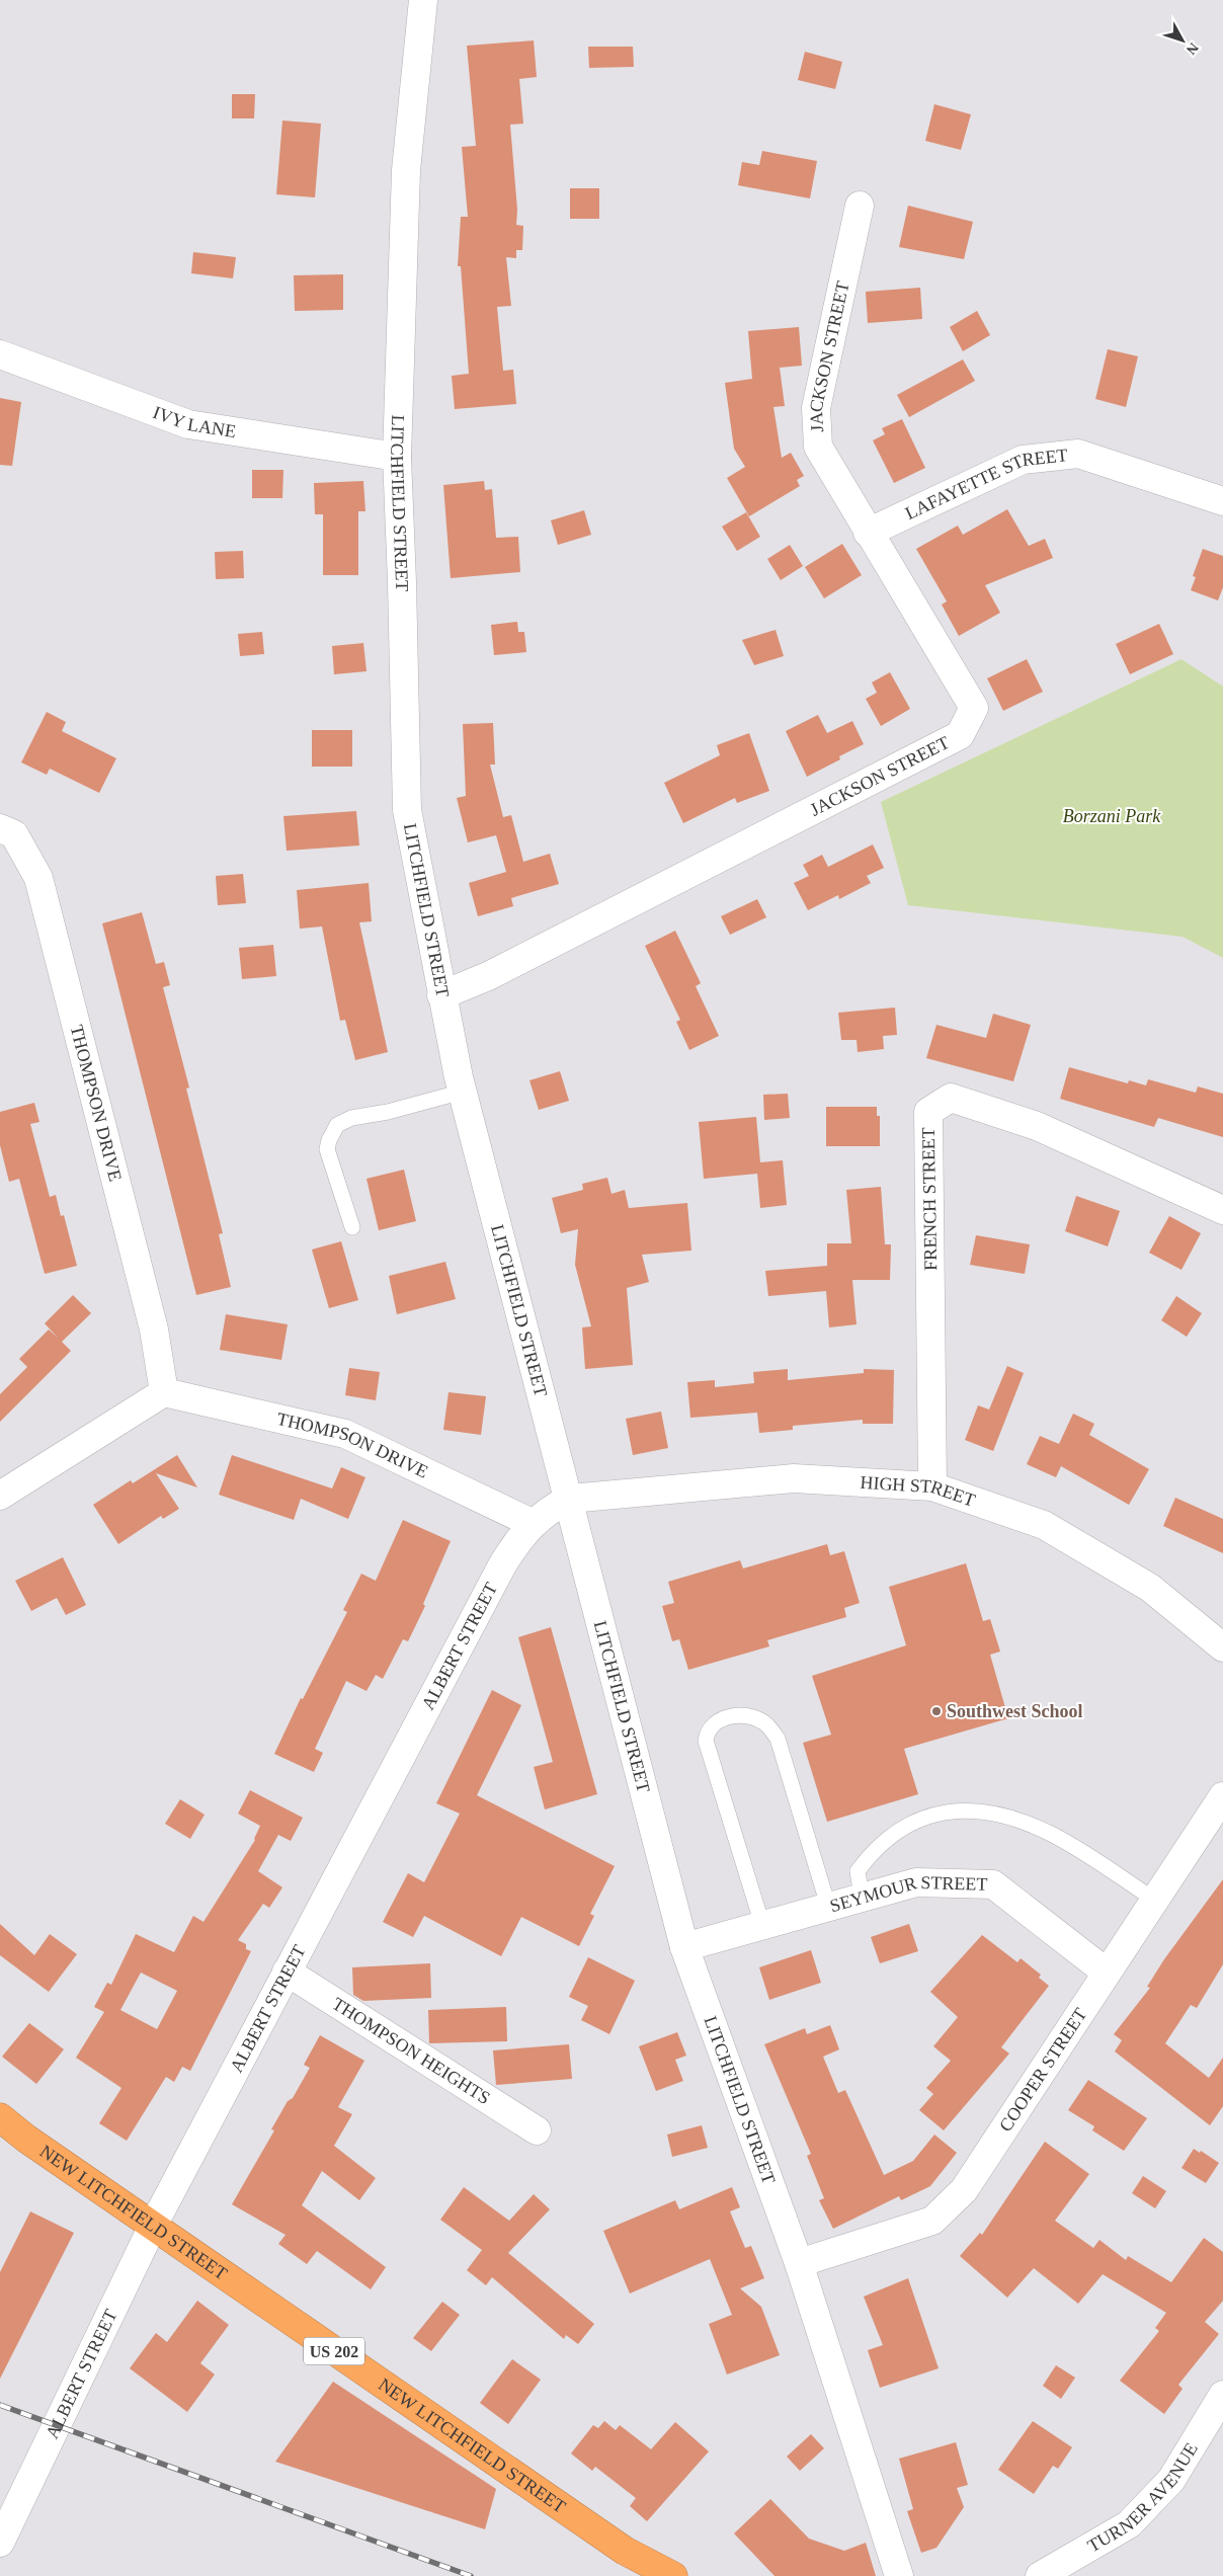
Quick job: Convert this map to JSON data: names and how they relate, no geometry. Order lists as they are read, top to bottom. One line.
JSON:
{"streets":{"highway":["NEW LITCHFIELD STREET","US 202"],"street":["JACKSON STREET","IVY LANE","LAFAYETTE STREET","LITCHFIELD STREET","THOMPSON DRIVE","FRENCH STREET","HIGH STREET","ALBERT STREET","SEYMOUR STREET","THOMPSON HEIGHTS","COOPER STREET","TURNER AVENUE"]},"crossings":[["JACKSON STREET","LAFAYETTE STREET"],["JACKSON STREET","LITCHFIELD STREET"],["IVY LANE","LITCHFIELD STREET"],["LITCHFIELD STREET","HIGH STREET"],["LITCHFIELD STREET","ALBERT STREET"],["LITCHFIELD STREET","SEYMOUR STREET"],["LITCHFIELD STREET","COOPER STREET"],["THOMPSON DRIVE","ALBERT STREET"],["FRENCH STREET","HIGH STREET"],["HIGH STREET","ALBERT STREET"],["ALBERT STREET","THOMPSON HEIGHTS"],["ALBERT STREET","NEW LITCHFIELD STREET"],["SEYMOUR STREET","COOPER STREET"]],"parks":["Borzani Park"],"places":["Southwest School"],"north":"bottom right"}
